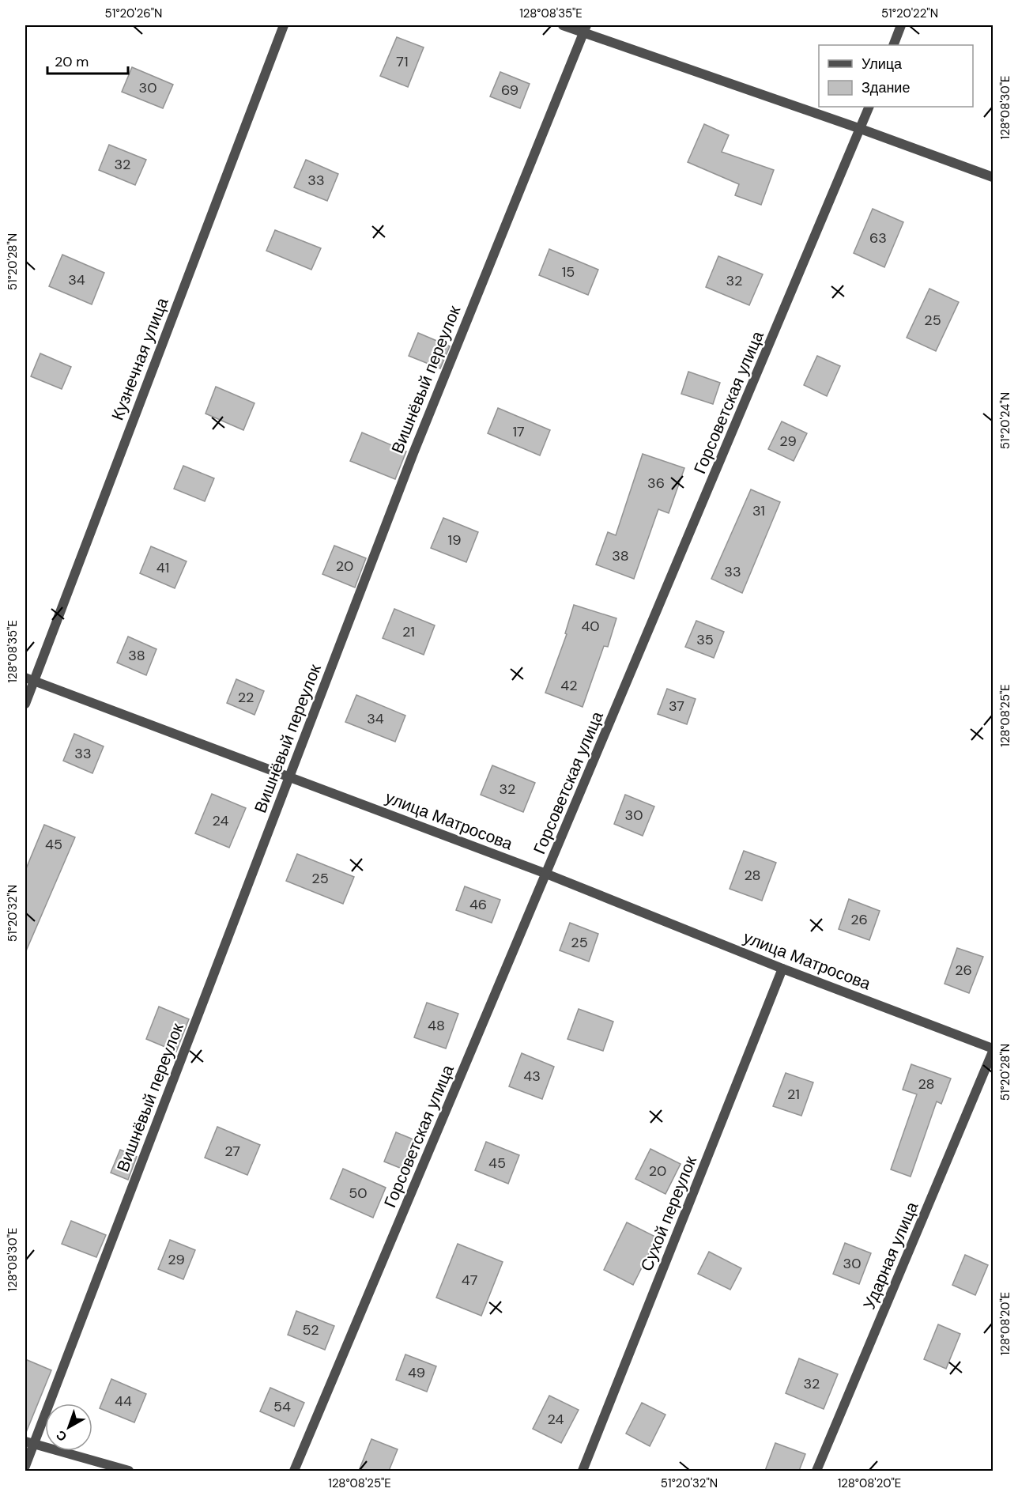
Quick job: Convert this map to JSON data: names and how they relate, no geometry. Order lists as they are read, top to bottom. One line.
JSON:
{"streets":{"street":["Кузнечная улица","Вишнёвый переулок","Горсоветская улица","улица Матросова","Сухой переулок","Ударная улица"]},"crossings":[["Кузнечная улица","улица Матросова"],["Вишнёвый переулок","улица Матросова"],["Горсоветская улица","улица Матросова"],["улица Матросова","Сухой переулок"],["улица Матросова","Ударная улица"]],"house_numbers":["71","30","69","32","33","63","15","34","32","25","17","29","36","31","19","38","20","41","33","40","21","35","38","42","22","37","34","33","32","30","24","45","28","25","46","26","25","26","48","43","28","21","27","45","20","50","29","30","47","52","49","32","44","54","24"],"legend":["Улица","Здание"],"scale_bar":"20 m","north":"bottom left","coordinates":["51°20'26\"N","128°08'35\"E","51°20'22\"N","128°08'30\"E","51°20'28\"N","51°20'24\"N","128°08'25\"E","51°20'32\"N","128°08'20\"E"]}
